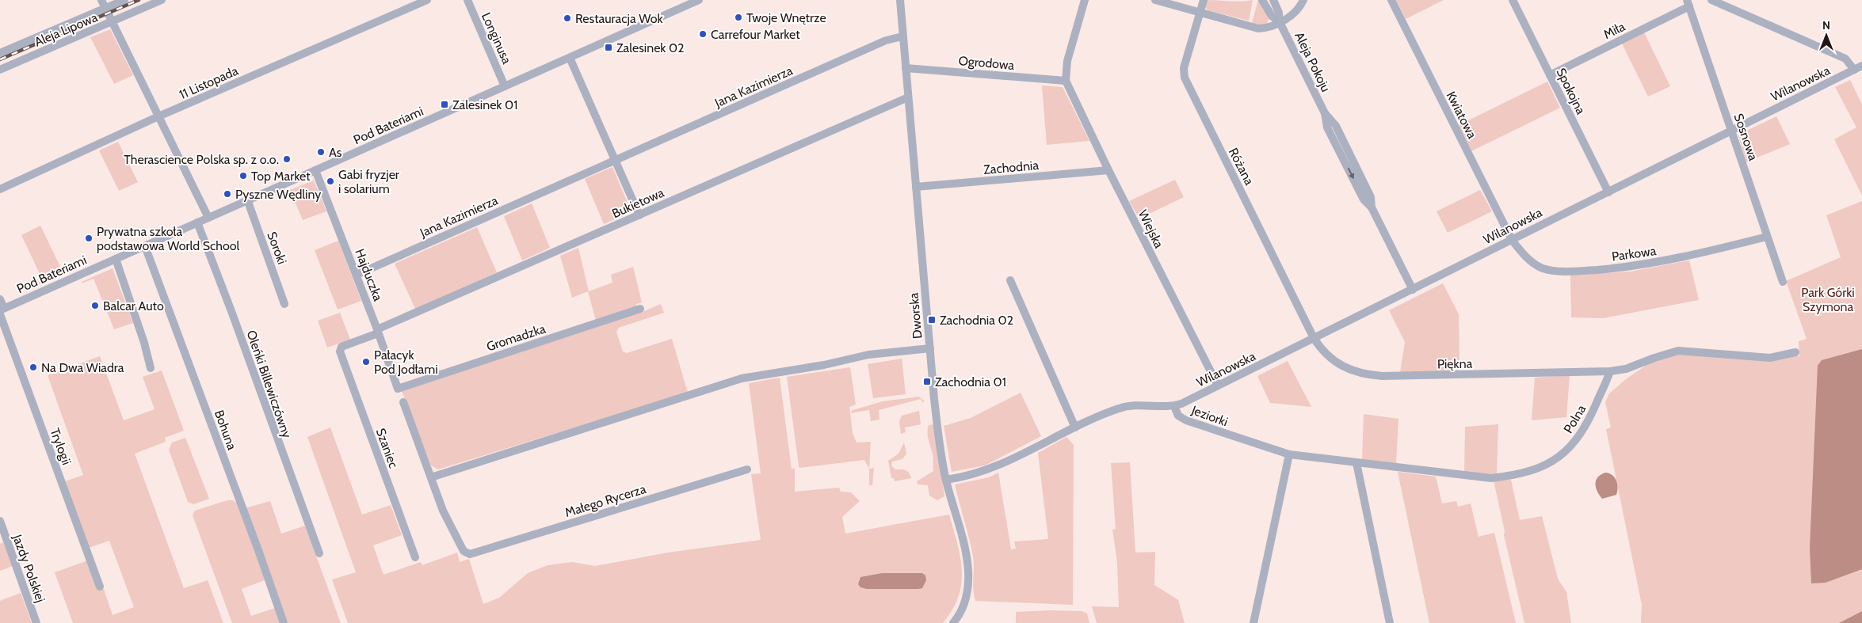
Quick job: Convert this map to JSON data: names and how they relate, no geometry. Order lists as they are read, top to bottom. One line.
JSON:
{"streets":{"street":["Aleja Lipowa","Miła","Longinusa","Aleja Pokoju","Ogrodowa","11 Listopada","Wilanowska","Jana Kazimierza","Spokojna","Kwiatowa","Pod Bateriami","Sosnowa","Różana","Zachodnia","Bukietowa","Wiejska","Soroki","Parkowa","Hajduczka","Dworska","Gromadzka","Piękna","Oleńki Billewiczówny","Jeziorki","Polna","Bohuna","Trylogii","Szaniec","Małego Rycerza","Jazdy Polskiej"]},"crossings":[["Miła","Spokojna"],["Miła","Sosnowa"],["Longinusa","Pod Bateriami"],["Aleja Pokoju","Wilanowska"],["Ogrodowa","Wiejska"],["Ogrodowa","Dworska"],["Wilanowska","Spokojna"],["Wilanowska","Kwiatowa"],["Wilanowska","Sosnowa"],["Wilanowska","Różana"],["Wilanowska","Wiejska"],["Wilanowska","Parkowa"],["Wilanowska","Piękna"],["Wilanowska","Jeziorki"],["Jana Kazimierza","Hajduczka"],["Jana Kazimierza","Dworska"],["Kwiatowa","Parkowa"],["Pod Bateriami","Soroki"],["Pod Bateriami","Hajduczka"],["Pod Bateriami","Oleńki Billewiczówny"],["Pod Bateriami","Bohuna"],["Pod Bateriami","Trylogii"],["Sosnowa","Parkowa"],["Różana","Piękna"],["Zachodnia","Wiejska"],["Zachodnia","Dworska"],["Bukietowa","Hajduczka"],["Bukietowa","Dworska"],["Bukietowa","Szaniec"],["Hajduczka","Gromadzka"],["Dworska","Jeziorki"],["Piękna","Polna"],["Jeziorki","Polna"]],"parks":["Park Górki Szymona"],"places":{"other":["Twoje Wnętrze","Restauracja Wok","Carrefour Market","As","Therascience Polska sp. z o.o.","Top Market","Gabi fryzjer i solarium","Pyszne Wędliny","Prywatna szkoła podstawowa World School","Balcar Auto","Pałacyk Pod Jodłami","Na Dwa Wiadra"],"transit":["Zalesinek 02","Zalesinek 01","Zachodnia 02","Zachodnia 01"]},"north":"top"}
